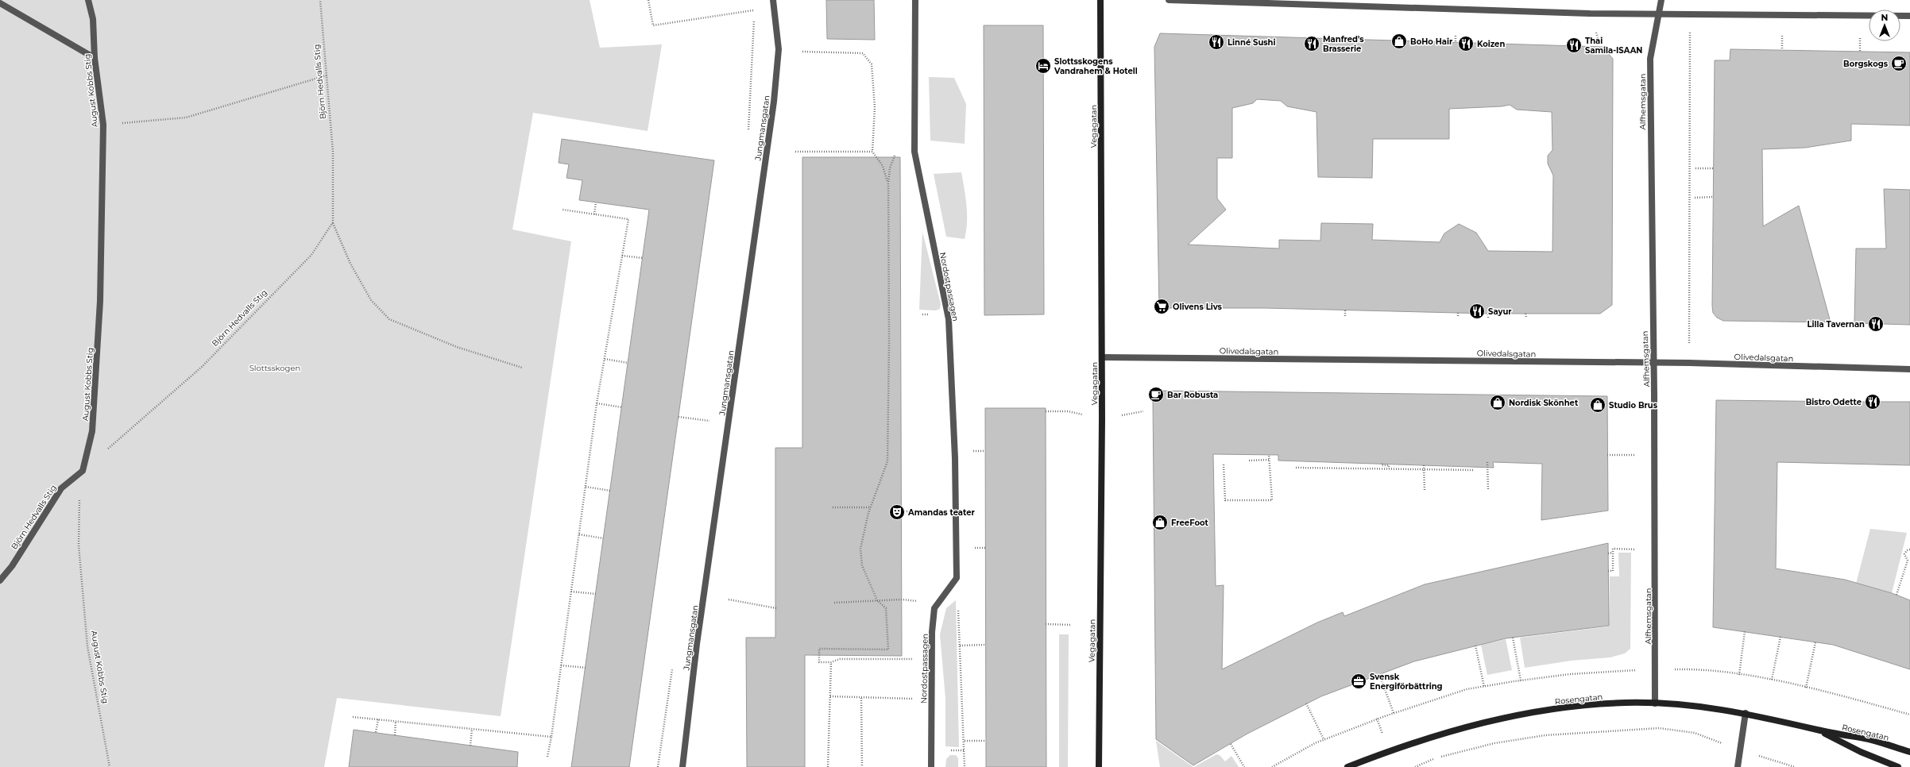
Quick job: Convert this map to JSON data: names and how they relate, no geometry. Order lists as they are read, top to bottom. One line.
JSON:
{"streets":{"street":["Björn Hedvalls Stig","August Kobbs Stig","Alfhemsgatan","Vegagatan","Jungmansgatan","Nordostpassagen","Olivedalsgatan","Rosengatan"]},"crossings":[["Björn Hedvalls Stig","August Kobbs Stig"],["Alfhemsgatan","Olivedalsgatan"],["Alfhemsgatan","Rosengatan"],["Vegagatan","Olivedalsgatan"]],"parks":["Slottsskogen"],"places":{"shop":["BoHo Hair","Nordisk Skönhet","Studio Brus","FreeFoot"],"restaurant":["Linné Sushi","Manfred's Brasserie","Koizen","Thai Samila-ISAAN","Sayur","Lilla Tavernan","Bistro Odette"],"cafe":["Borgskogs","Bar Robusta"],"hotel":["Slottsskogens Vandrahem & Hotell"],"supermarket":["Olivens Livs"],"theatre":["Amandas teater"],"office":["Svensk Energiförbättring"]},"north":"top"}
